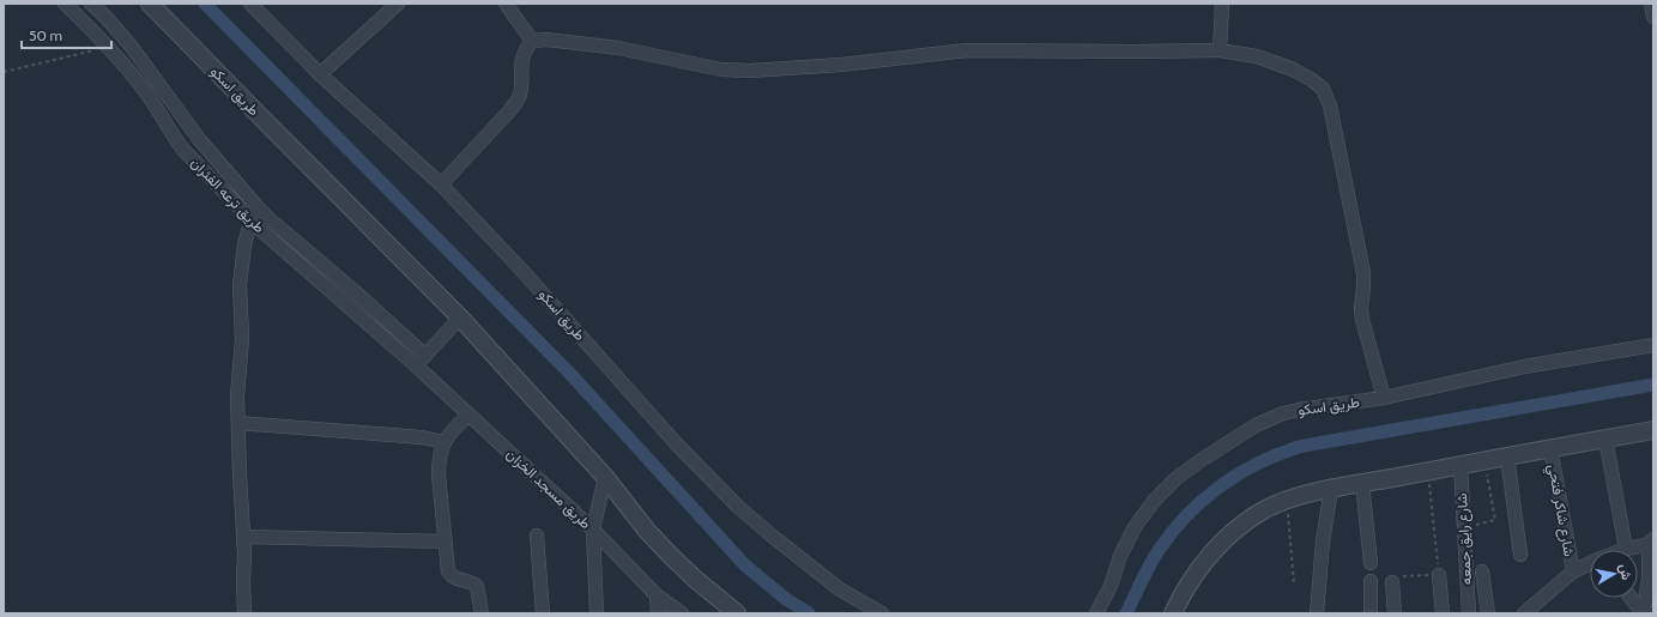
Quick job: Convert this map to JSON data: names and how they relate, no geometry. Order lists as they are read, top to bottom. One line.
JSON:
{"streets":{"street":["طريق اسكو","طريق ترعه الفئران","طريق مسجد الخزان","شارع شاكر فتحي","شارع رايق جمعه"]},"crossings":[["طريق ترعه الفئران","طريق مسجد الخزان"]],"scale_bar":"50 m","north":"right"}
